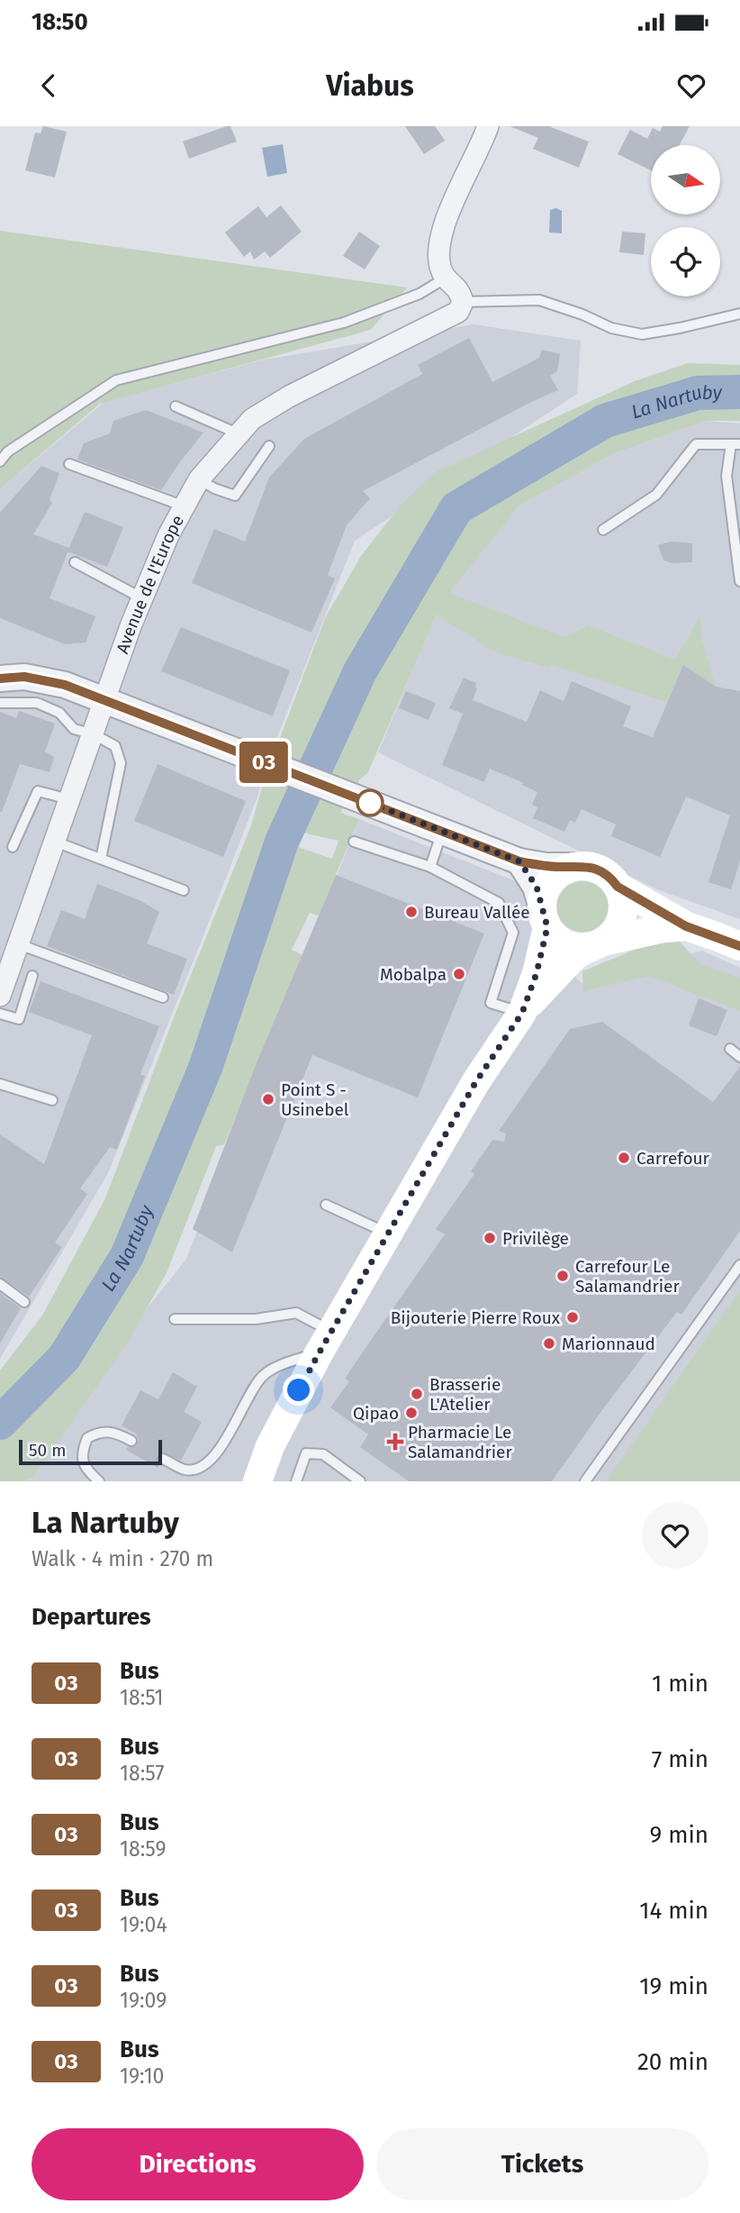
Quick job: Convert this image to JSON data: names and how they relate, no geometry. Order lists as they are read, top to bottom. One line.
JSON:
{"streets":{"street":["Avenue de l'Europe"]},"water":["La Nartuby"],"places":{"other":["Bureau Vallée","Mobalpa","Point S - Usinebel","Carrefour","Privilège","Carrefour Le Salamandrier","Bijouterie Pierre Roux","Marionnaud","Brasserie L'Atelier","Qipao"],"health":["Pharmacie Le Salamandrier"]},"lines":["bus line 03"],"scale_bar":"50 m","north":"right","page":{"status":"18:50","header":"Viabus","on_map":"03","scale":"50 m","heading":[["La Nartuby","Walk · 4 min · 270 m"],"Departures"],"list":[{"mark":"03","name":"Bus","note":"18:51","value":"1 min"},{"mark":"03","name":"Bus","note":"18:57","value":"7 min"},{"mark":"03","name":"Bus","note":"18:59","value":"9 min"},{"mark":"03","name":"Bus","note":"19:04","value":"14 min"},{"mark":"03","name":"Bus","note":"19:09","value":"19 min"},{"mark":"03","name":"Bus","note":"19:10","value":"20 min"}],"buttons":["Directions","Tickets"]}}
